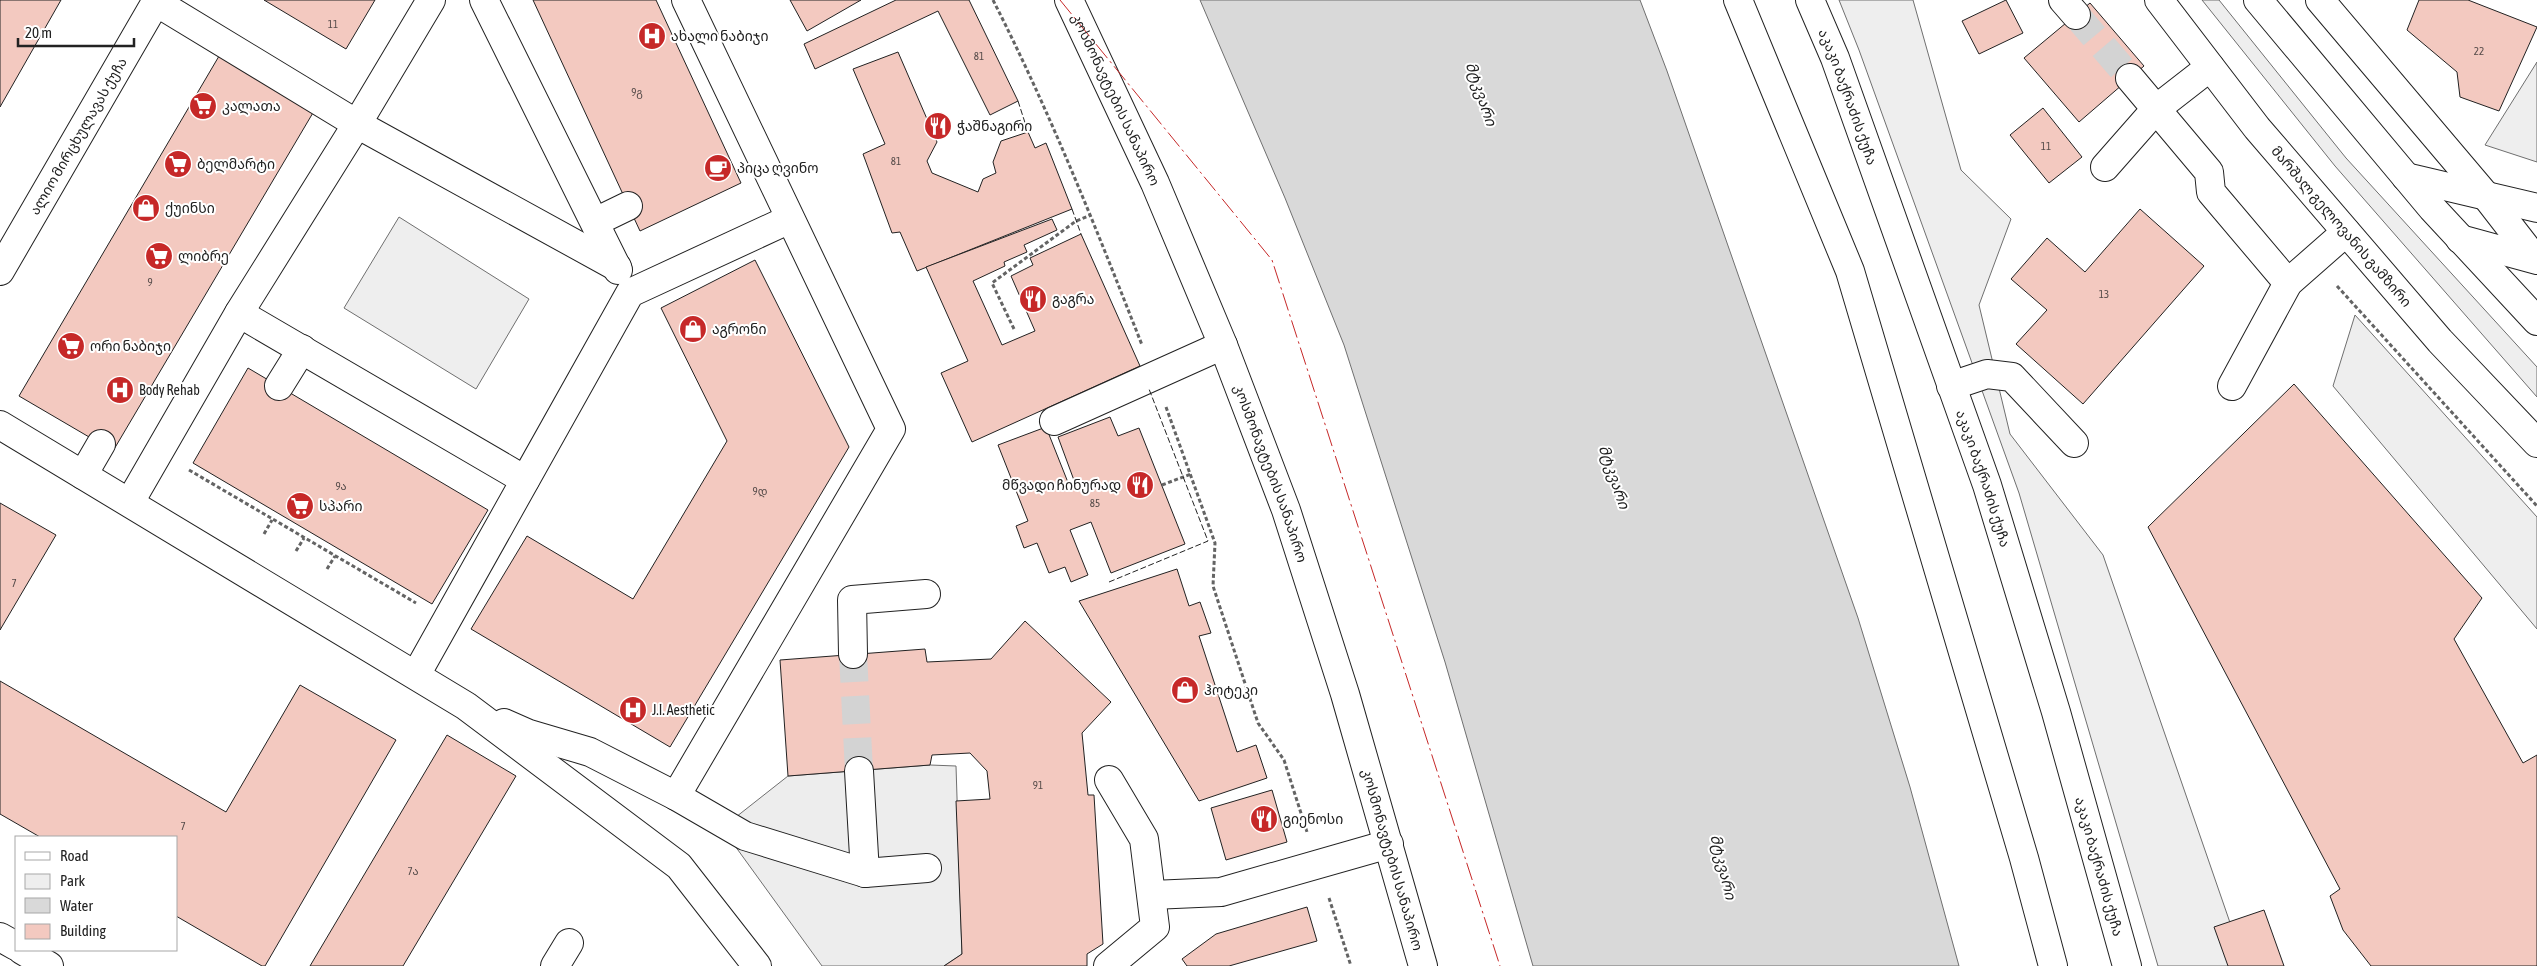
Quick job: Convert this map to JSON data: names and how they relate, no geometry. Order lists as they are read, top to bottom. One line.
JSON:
{"streets":{"main road":["აკაკი ბაქრაძის ქუჩა","კოსმონავტების სანაპირო","ალიო მირცხულავას ქუჩა","მარშალ გელოვანის გამზირი"]},"water":["მტკვარი"],"places":{"hospital":["ახალი ნაბიჯი","Body Rehab","J.I. Aesthetic"],"supermarket":["კალათა","ბელმარტი","ლიბრე","ორი ნაბიჯი","სპარი"],"restaurant":["ჭაშნაგირი","გაგრა","მწვადი ჩინურად","გიენოსი"],"cafe":["პიცა ღვინო"],"shop":["ქუინსი","აგრონი","ჰოტეკი"]},"house_numbers":["11","22","81","9გ","11","81","9","13","9ა","9დ","85","7","91","7","7ა"],"legend":["Road","Park","Water","Building"],"scale_bar":"20 m"}
